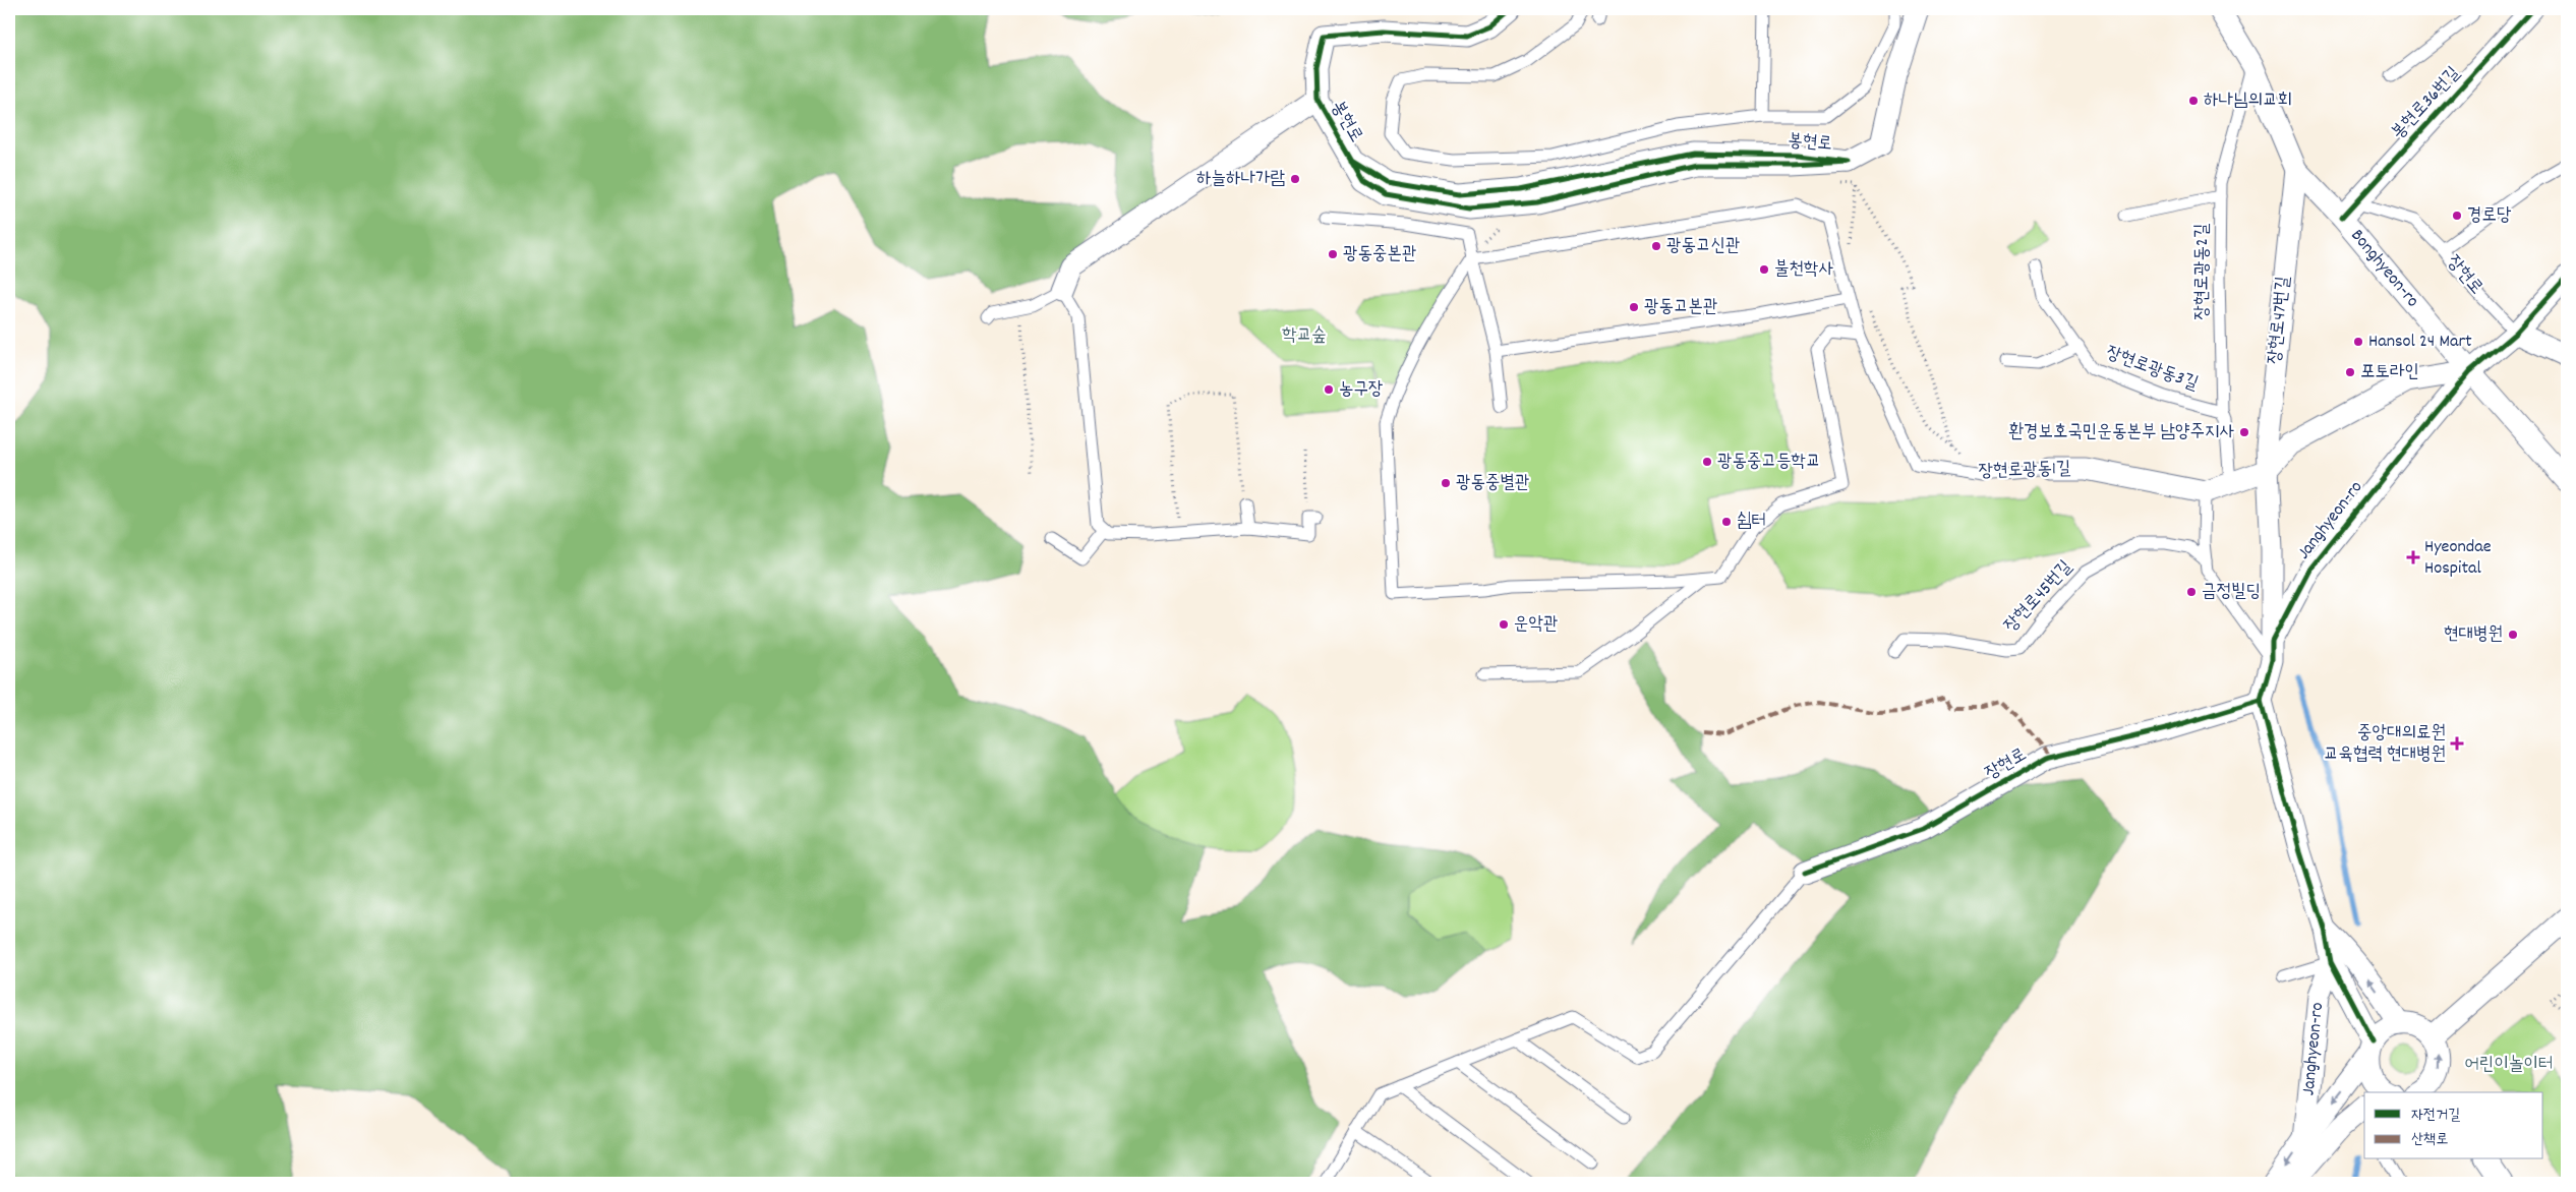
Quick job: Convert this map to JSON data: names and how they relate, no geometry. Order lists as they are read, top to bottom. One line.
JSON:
{"streets":{"street":["봉현로36번길","봉현로","Bonghyeon-ro","장현로","장현로47번길","장현로광동1길","Janghyeon-ro"],"lane":["장현로광동2길","장현로광동3길","장현로45번길"]},"crossings":[["봉현로36번길","Bonghyeon-ro"],["봉현로36번길","장현로"],["Bonghyeon-ro","장현로광동2길"],["Bonghyeon-ro","장현로47번길"],["Bonghyeon-ro","Janghyeon-ro"],["장현로광동2길","장현로광동3길"],["장현로","Janghyeon-ro"],["장현로47번길","Janghyeon-ro"]],"parks":["학교숲","어린이놀이터"],"places":{"other":["하나님의교회","하늘하나가람","경로당","광동고신관","광동중본관","불천학사","광동고본관","Hansol 24 Mart","포토라인","농구장","환경보호국민운동본부 남양주지사","광동중고등학교","광동중별관","쉼터","금정빌딩","운악관","현대병원"],"health":["Hyeondae Hospital","중앙대의료원 교육협력 현대병원"]},"legend":["자전거길","산책로"]}
